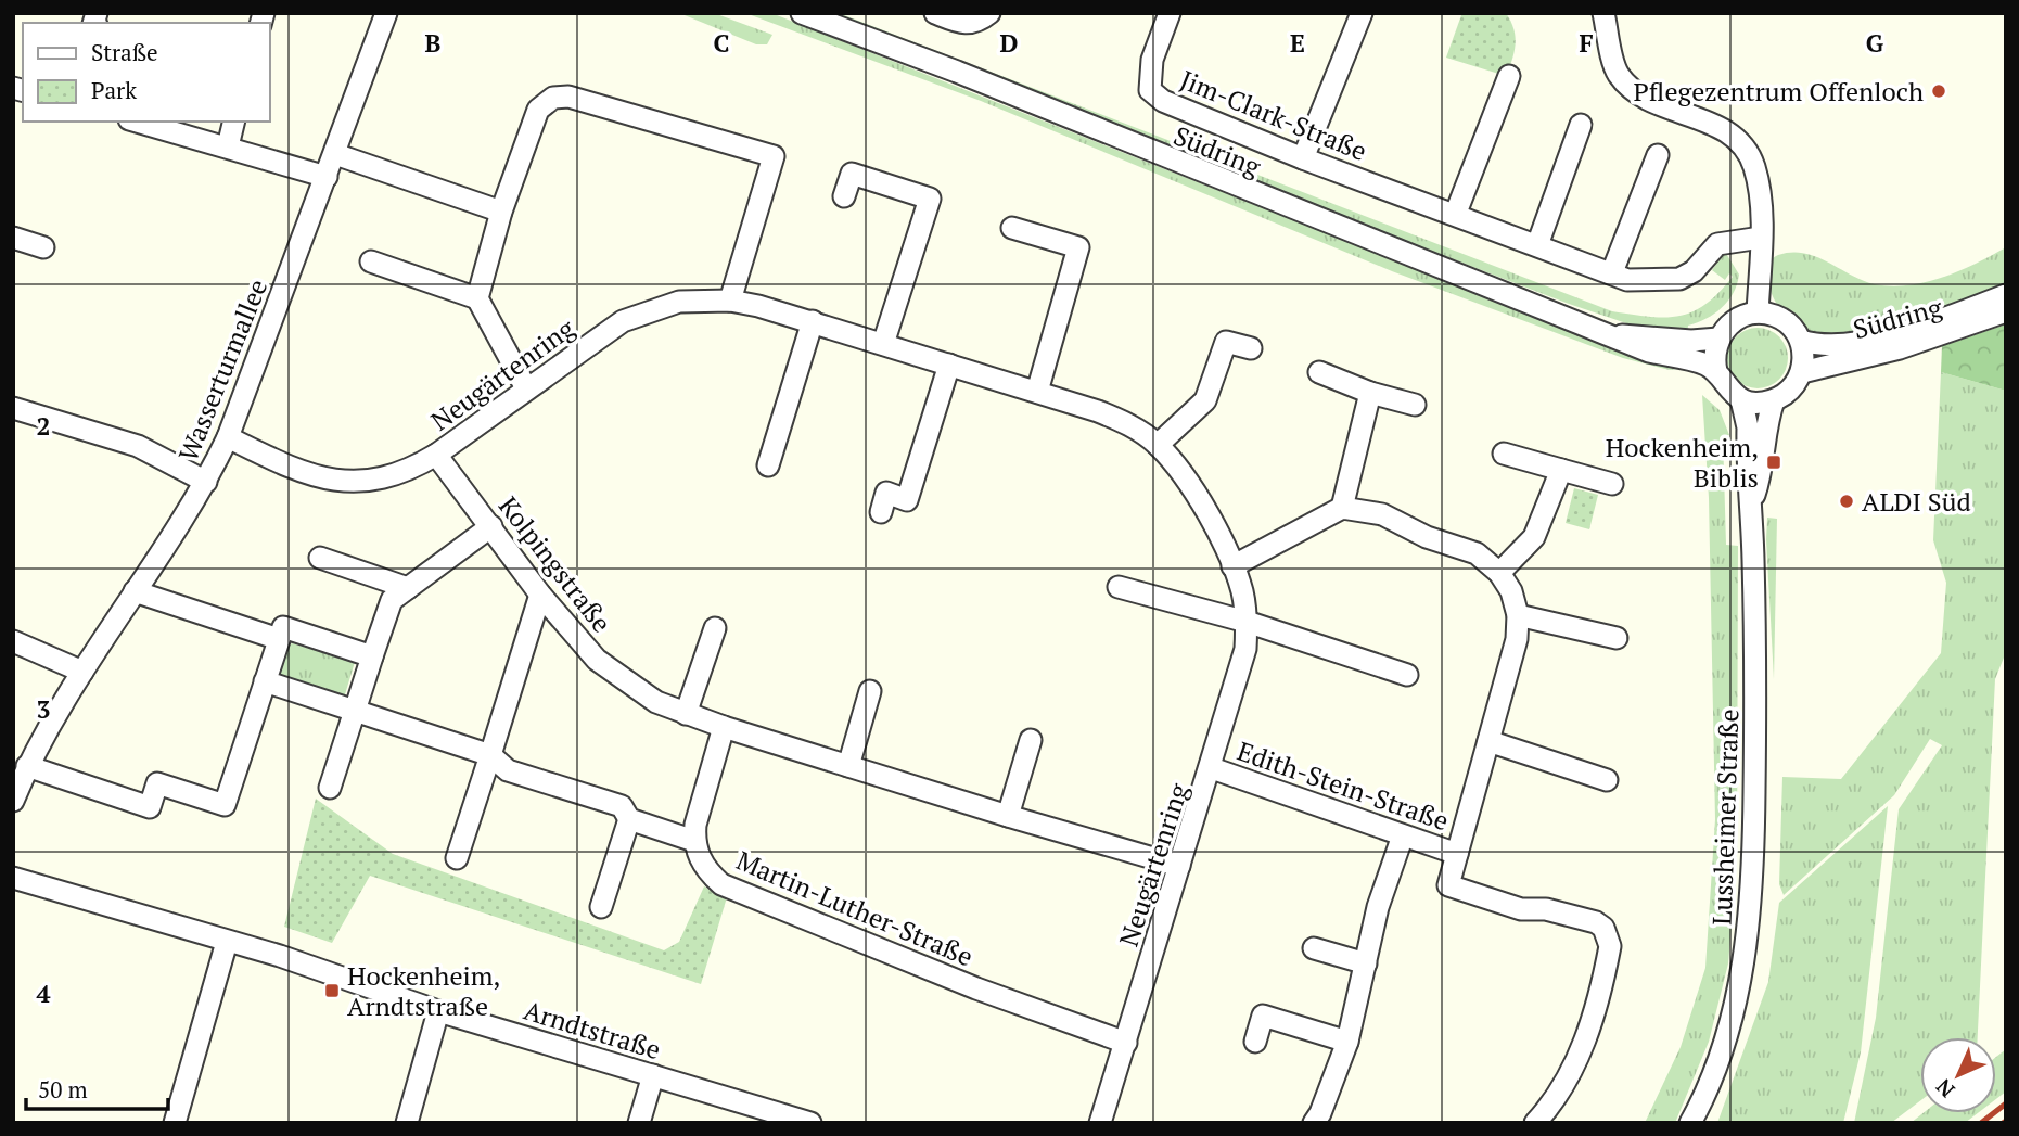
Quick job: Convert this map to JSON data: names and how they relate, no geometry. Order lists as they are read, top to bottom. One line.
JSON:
{"streets":{"street":["Jim-Clark-Straße","Südring","Wasserturmallee","Neugärtenring","Kolpingstraße","Edith-Stein-Straße","Lussheimer Straße","Martin-Luther-Straße","Arndtstraße"]},"crossings":[["Südring","Lussheimer Straße"],["Wasserturmallee","Neugärtenring"],["Neugärtenring","Kolpingstraße"],["Neugärtenring","Edith-Stein-Straße"],["Neugärtenring","Martin-Luther-Straße"]],"places":{"other":["Pflegezentrum Offenloch","ALDI Süd"],"transit":["Hockenheim, Biblis","Hockenheim, Arndtstraße"]},"legend":["Straße","Park"],"scale_bar":"50 m","north":"bottom left","grid":{"columns":["B","C","D","E","F","G"],"rows":["2","3","4"]}}
